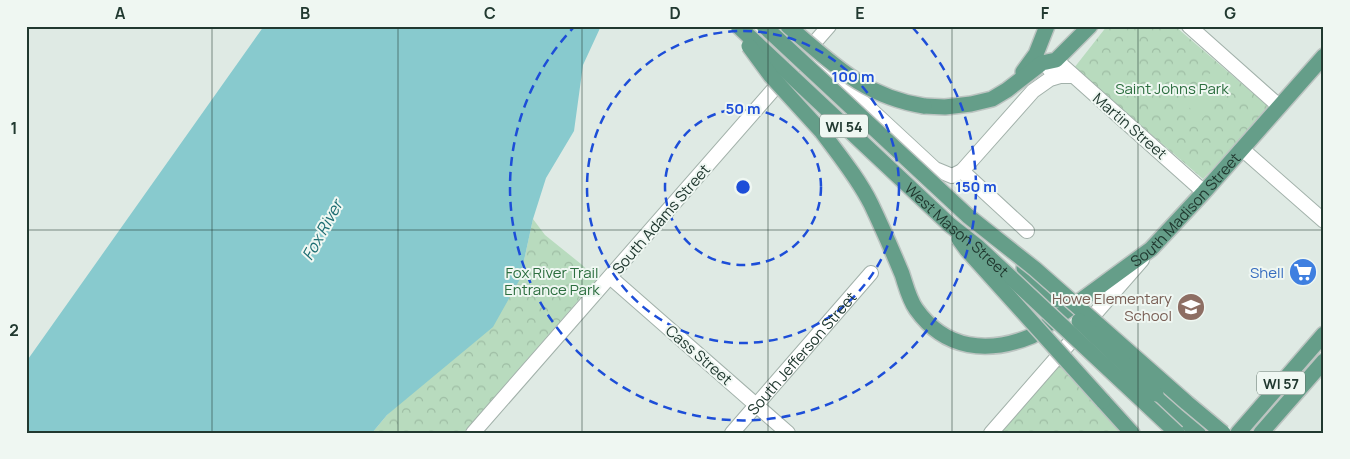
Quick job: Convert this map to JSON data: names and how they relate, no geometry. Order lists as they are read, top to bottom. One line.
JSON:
{"streets":{"main road":["WI 54","South Madison Street","West Mason Street","WI 57"],"street":["Martin Street","South Adams Street","South Jefferson Street","Cass Street"]},"crossings":[["WI 54","West Mason Street"],["Martin Street","South Madison Street"],["South Adams Street","Cass Street"],["South Jefferson Street","Cass Street"]],"water":["Fox River"],"parks":["Saint Johns Park","Fox River Trail Entrance Park"],"places":{"supermarket":["Shell"],"school or university":["Howe Elementary School"]},"grid":{"columns":["A","B","C","D","E","F","G"],"rows":["1","2"]},"rings":["100 m","50 m","150 m"]}
